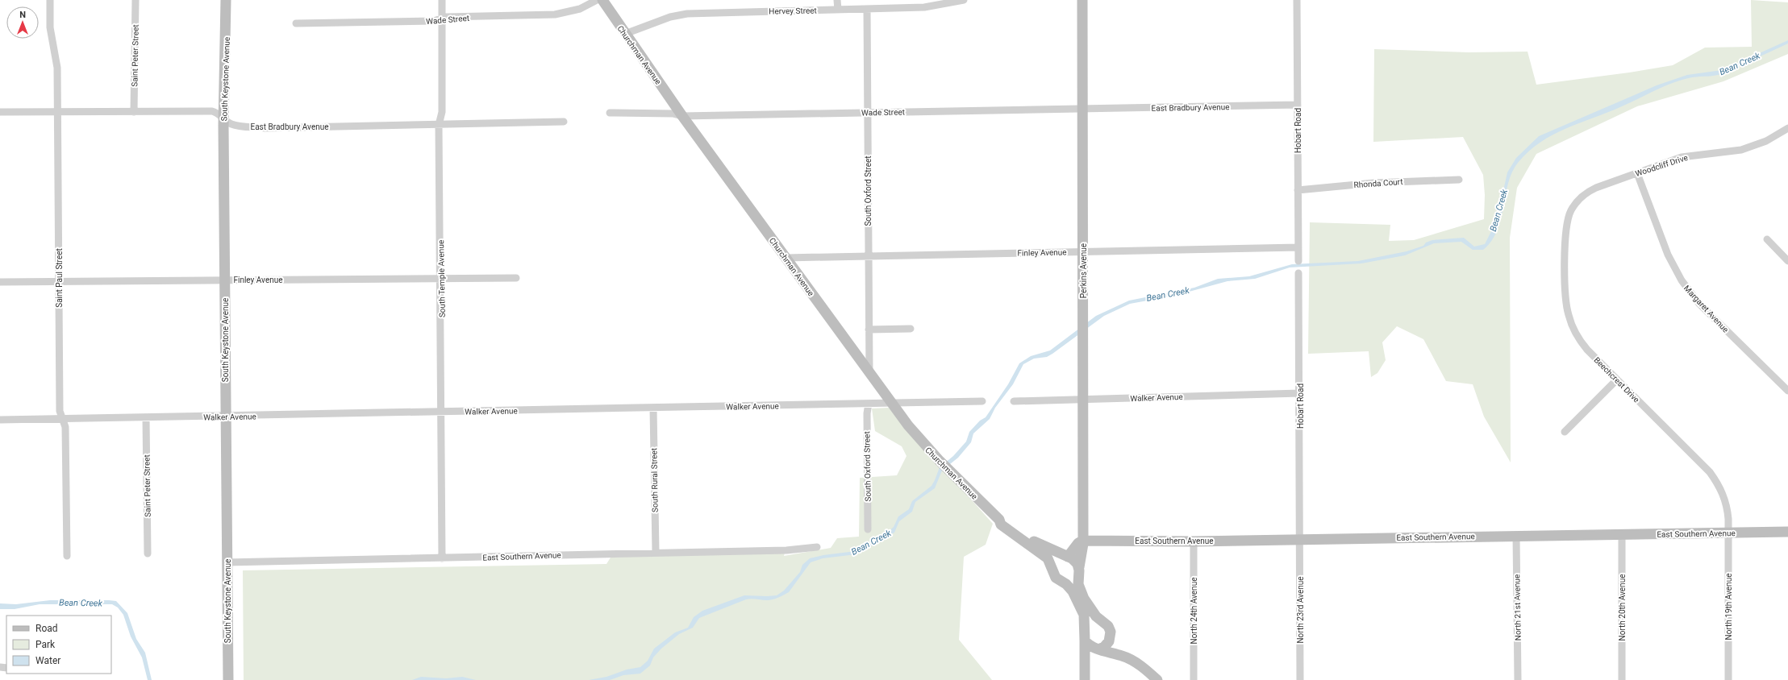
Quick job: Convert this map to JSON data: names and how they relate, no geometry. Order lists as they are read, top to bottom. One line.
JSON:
{"streets":{"main road":["Churchman Avenue","South Keystone Avenue","Perkins Avenue","East Southern Avenue"],"street":["Hervey Street","Wade Street","Saint Peter Street","East Bradbury Avenue","Hobart Road","Woodcliff Drive","Rhonda Court","South Oxford Street","Finley Avenue","Saint Paul Street","South Temple Avenue","Margaret Avenue","Beechcrest Drive","Walker Avenue","South Rural Street","North 19th Avenue","North 21st Avenue","North 20th Avenue","North 23rd Avenue","North 24th Avenue"]},"crossings":[["Hervey Street","Churchman Avenue"],["Hervey Street","South Oxford Street"],["Wade Street","Churchman Avenue"],["Wade Street","East Bradbury Avenue"],["Wade Street","South Oxford Street"],["Wade Street","Perkins Avenue"],["Wade Street","South Temple Avenue"],["Churchman Avenue","South Oxford Street"],["Churchman Avenue","Finley Avenue"],["Churchman Avenue","Perkins Avenue"],["Churchman Avenue","Walker Avenue"],["Saint Peter Street","East Bradbury Avenue"],["Saint Peter Street","Walker Avenue"],["South Keystone Avenue","East Bradbury Avenue"],["South Keystone Avenue","Finley Avenue"],["South Keystone Avenue","Walker Avenue"],["South Keystone Avenue","East Southern Avenue"],["East Bradbury Avenue","Hobart Road"],["East Bradbury Avenue","Perkins Avenue"],["East Bradbury Avenue","Saint Paul Street"],["East Bradbury Avenue","South Temple Avenue"],["Hobart Road","Rhonda Court"],["Hobart Road","Finley Avenue"],["Hobart Road","Walker Avenue"],["Hobart Road","East Southern Avenue"],["Hobart Road","North 23rd Avenue"],["Woodcliff Drive","Margaret Avenue"],["Woodcliff Drive","Beechcrest Drive"],["South Oxford Street","Finley Avenue"],["South Oxford Street","Walker Avenue"],["Finley Avenue","Perkins Avenue"],["Finley Avenue","Saint Paul Street"],["Finley Avenue","South Temple Avenue"],["Perkins Avenue","Walker Avenue"],["Perkins Avenue","East Southern Avenue"],["Saint Paul Street","Walker Avenue"],["South Temple Avenue","Walker Avenue"],["South Temple Avenue","East Southern Avenue"],["Beechcrest Drive","East Southern Avenue"],["Beechcrest Drive","North 19th Avenue"],["Walker Avenue","South Rural Street"],["South Rural Street","East Southern Avenue"],["East Southern Avenue","North 19th Avenue"],["East Southern Avenue","North 21st Avenue"],["East Southern Avenue","North 20th Avenue"],["East Southern Avenue","North 23rd Avenue"],["East Southern Avenue","North 24th Avenue"]],"water":["Bean Creek"],"legend":["Road","Park","Water"],"north":"top"}
